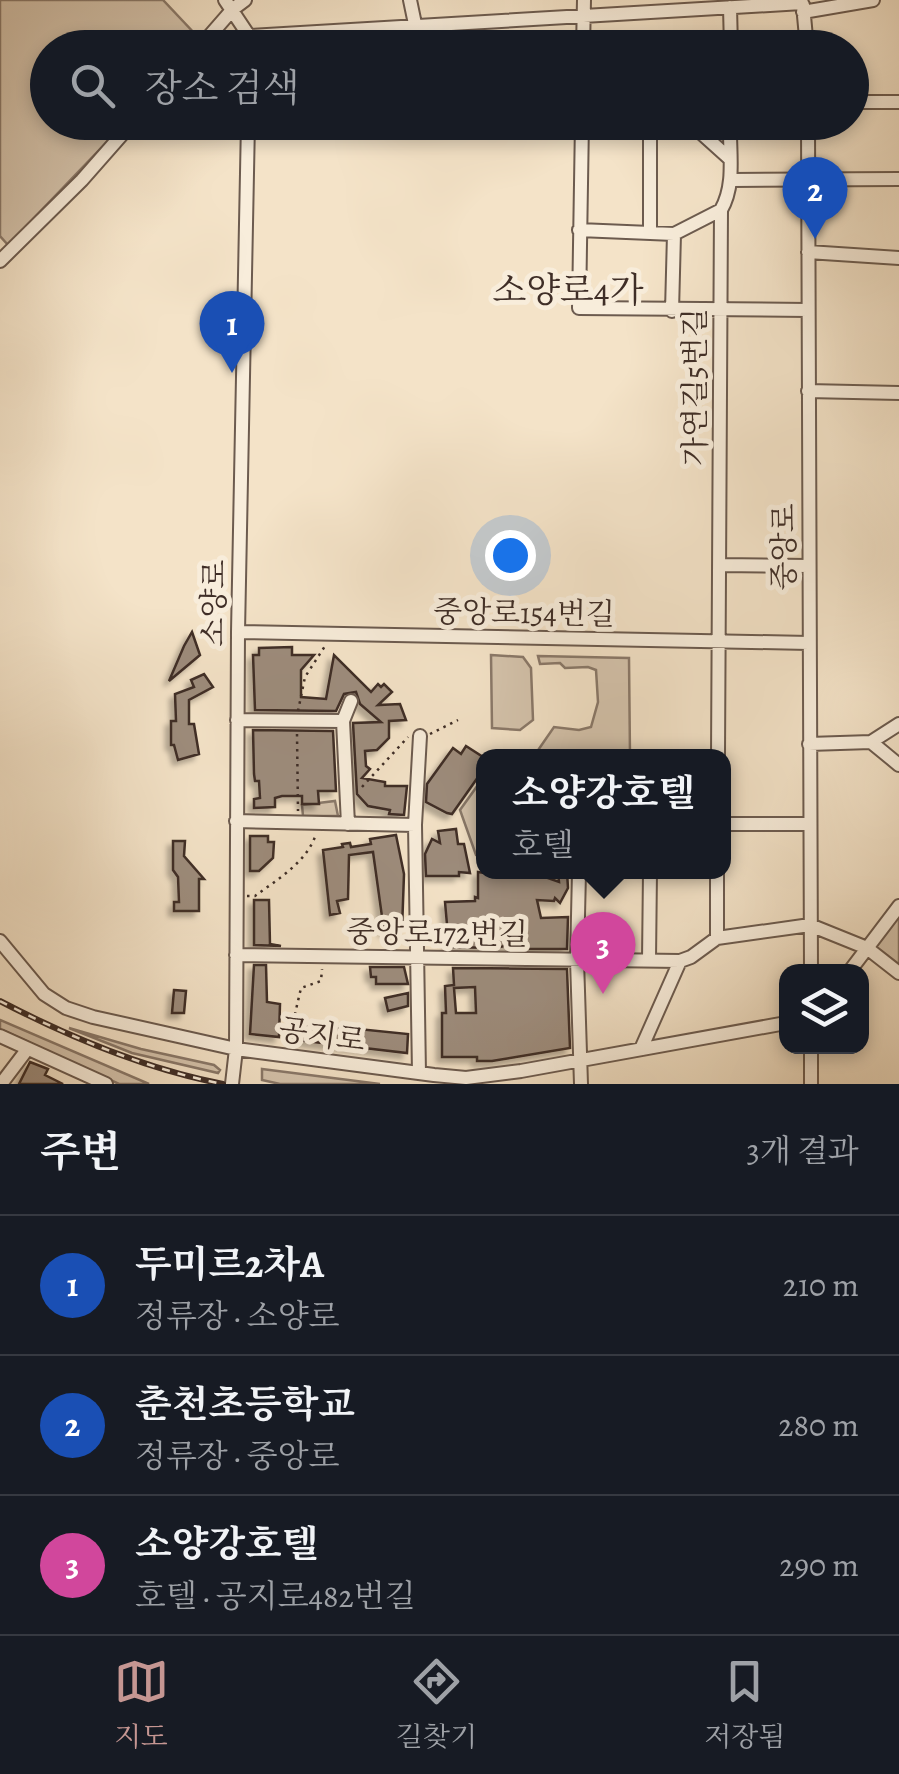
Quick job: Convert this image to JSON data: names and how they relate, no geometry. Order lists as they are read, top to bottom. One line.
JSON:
{"streets":{"street":["가연길5번길","중앙로","소양로","중앙로154번길","중앙로172번길","공지로"]},"crossings":[["가연길5번길","중앙로154번길"],["중앙로","중앙로154번길"],["소양로","중앙로154번길"],["소양로","중앙로172번길"],["소양로","공지로"]],"districts":["소양로4가"],"page":{"search":"장소 검색","pins":["2","1","3"],"popup":["소양강호텔","호텔"],"heading":["주변","3개 결과"],"list":[{"mark":"1","name":"두미르2차A","note":"정류장 · 소양로","value":"210 m"},{"mark":"2","name":"춘천초등학교","note":"정류장 · 중앙로","value":"280 m"},{"mark":"3","name":"소양강호텔","note":"호텔 · 공지로482번길","value":"290 m"}],"nav":["지도","길찾기","저장됨"]}}
